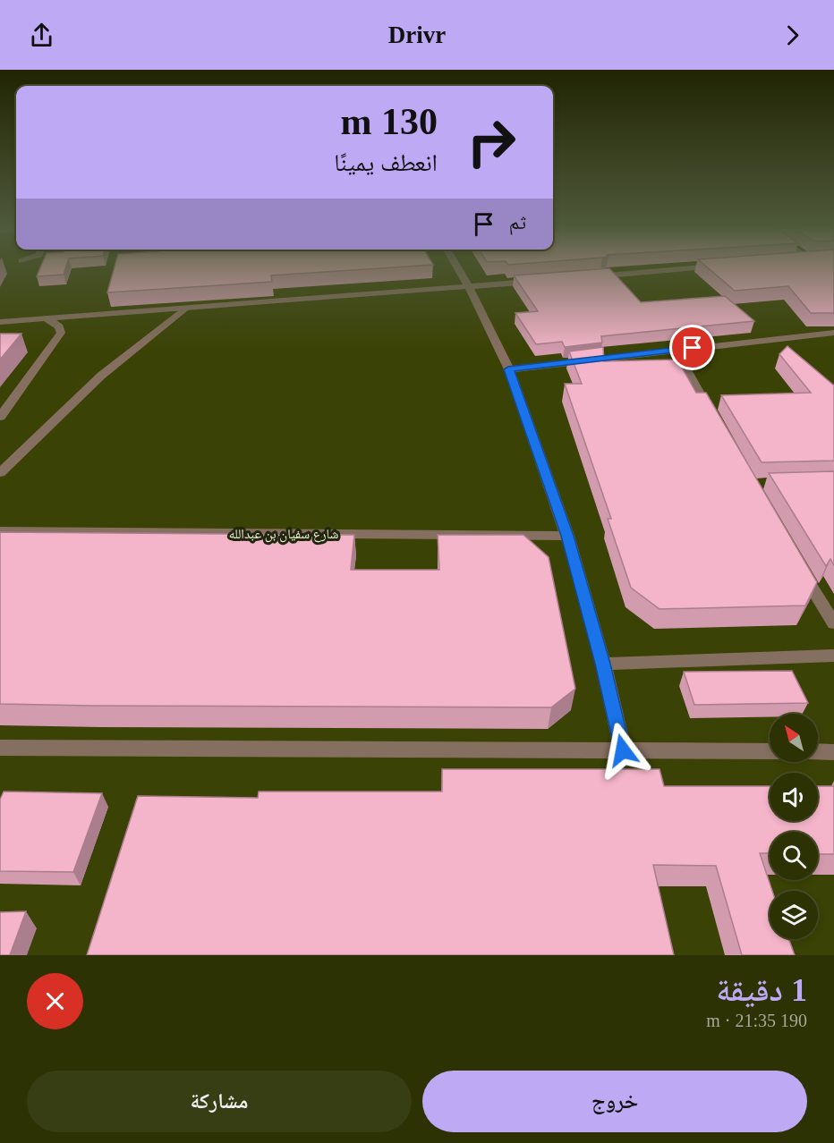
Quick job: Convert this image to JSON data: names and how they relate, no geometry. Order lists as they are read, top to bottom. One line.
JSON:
{"streets":{"street":["شارع سفيان بن عبدالله"]},"north":"top left","page":{"header":"Drivr","turn":["130 m","انعطف يمينًا"],"then":"ثم","heading":["1 دقيقة","190 m · 21:35"],"buttons":["خروج","مشاركة"]}}
